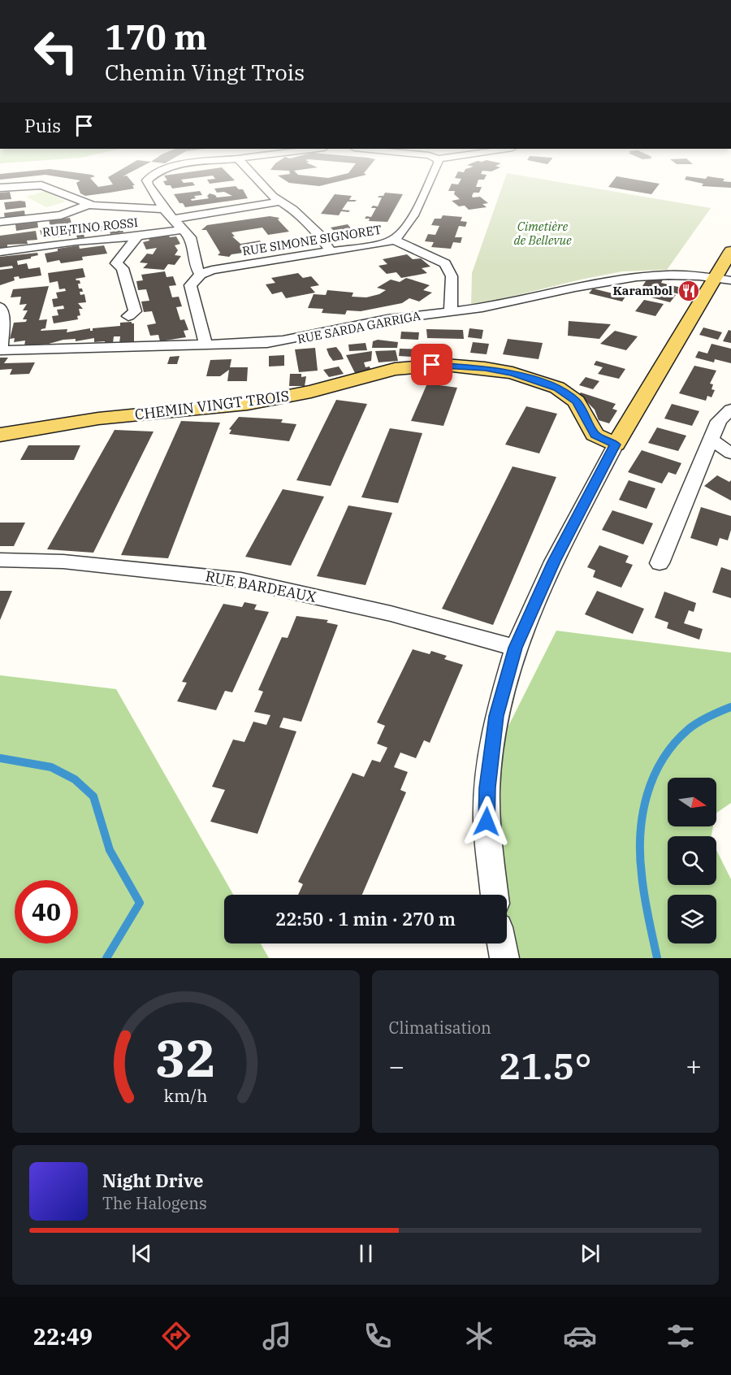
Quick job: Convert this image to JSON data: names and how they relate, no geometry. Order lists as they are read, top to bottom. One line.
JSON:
{"streets":{"main road":["CHEMIN VINGT TROIS"],"street":["RUE TINO ROSSI","RUE SIMONE SIGNORET","RUE SARDA GARRIGA","RUE BARDEAUX"]},"parks":["Cimetière de Bellevue"],"places":{"restaurant":["Karambol"]},"north":"right","page":{"turn":["170 m","Chemin Vingt Trois"],"then":"Puis","limit":"40","trip":"22:50 · 1 min · 270 m","tile":"Climatisation","heat":["−","21.5°","+"],"song":["Night Drive","The Halogens"],"tabs":"22:49","gauge":["32","km/h"]}}
